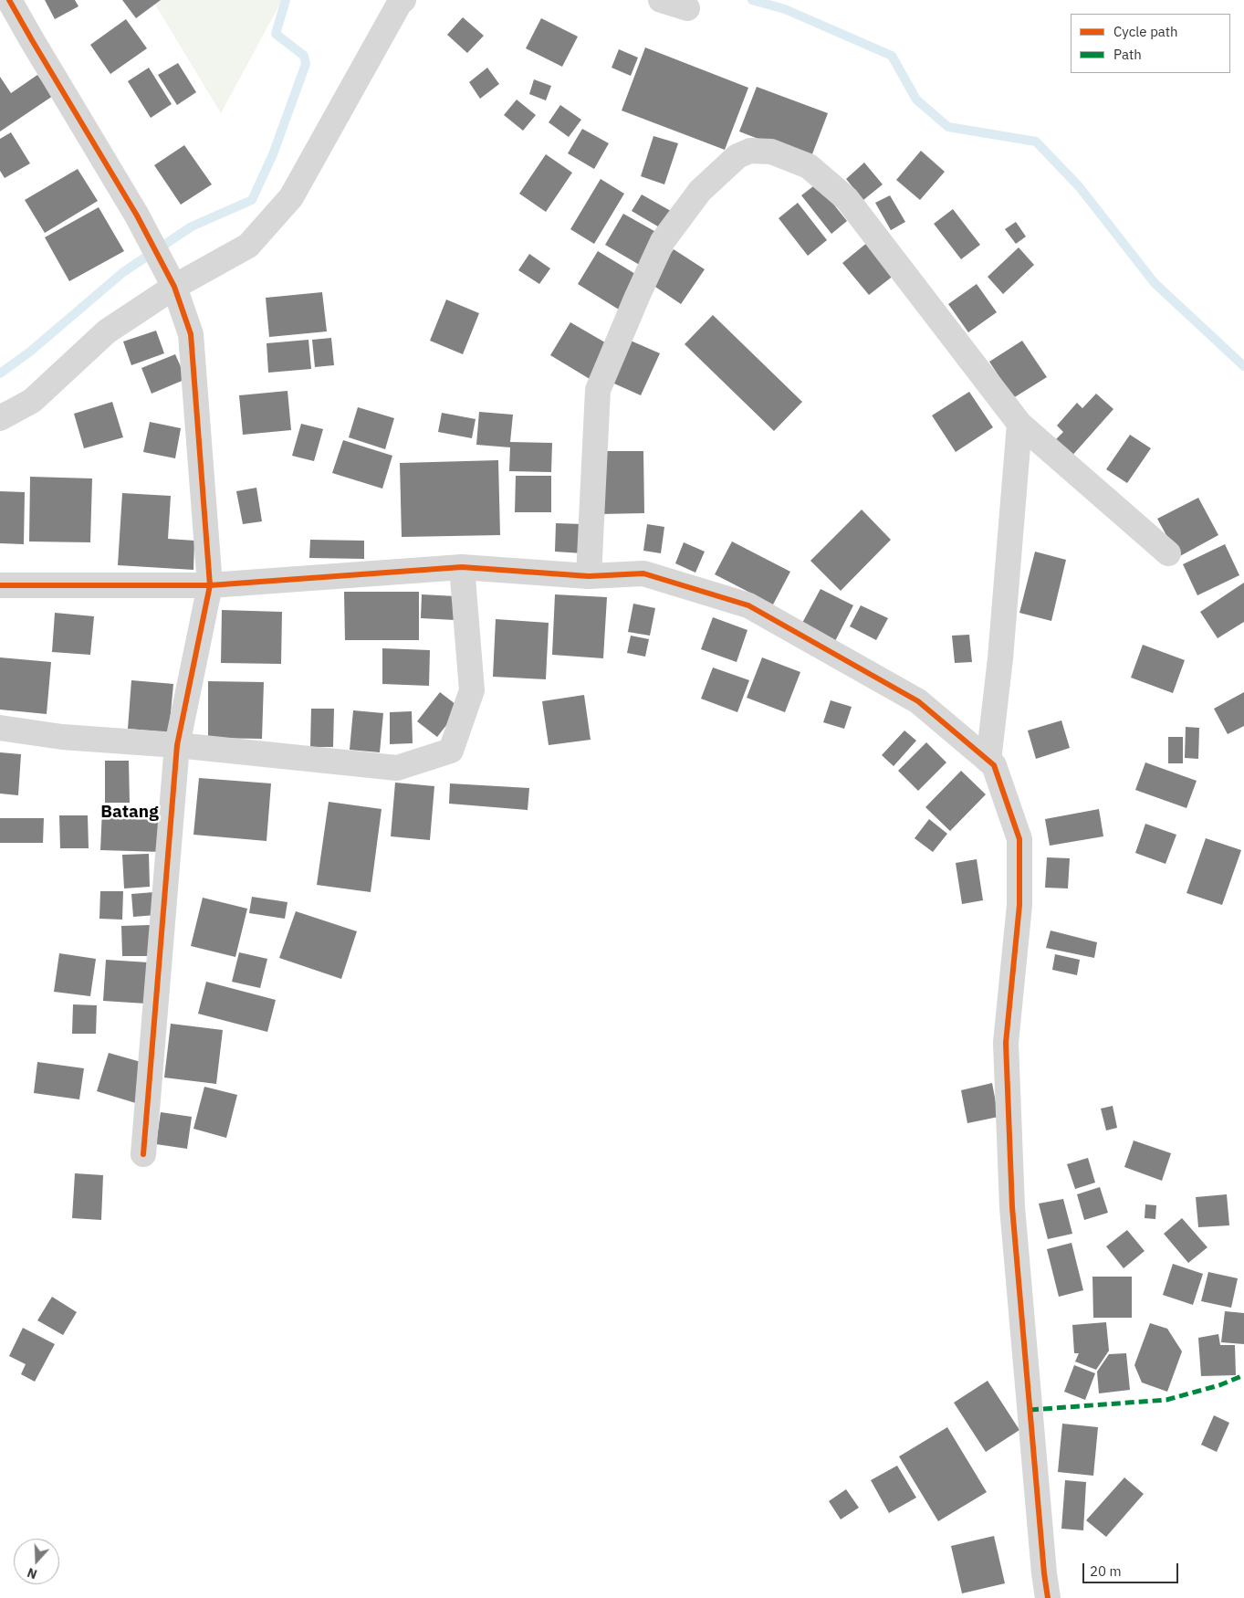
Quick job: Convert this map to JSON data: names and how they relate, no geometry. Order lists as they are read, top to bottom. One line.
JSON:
{"districts":["Batang"],"legend":["Cycle path","Path"],"scale_bar":"20 m","north":"bottom"}
